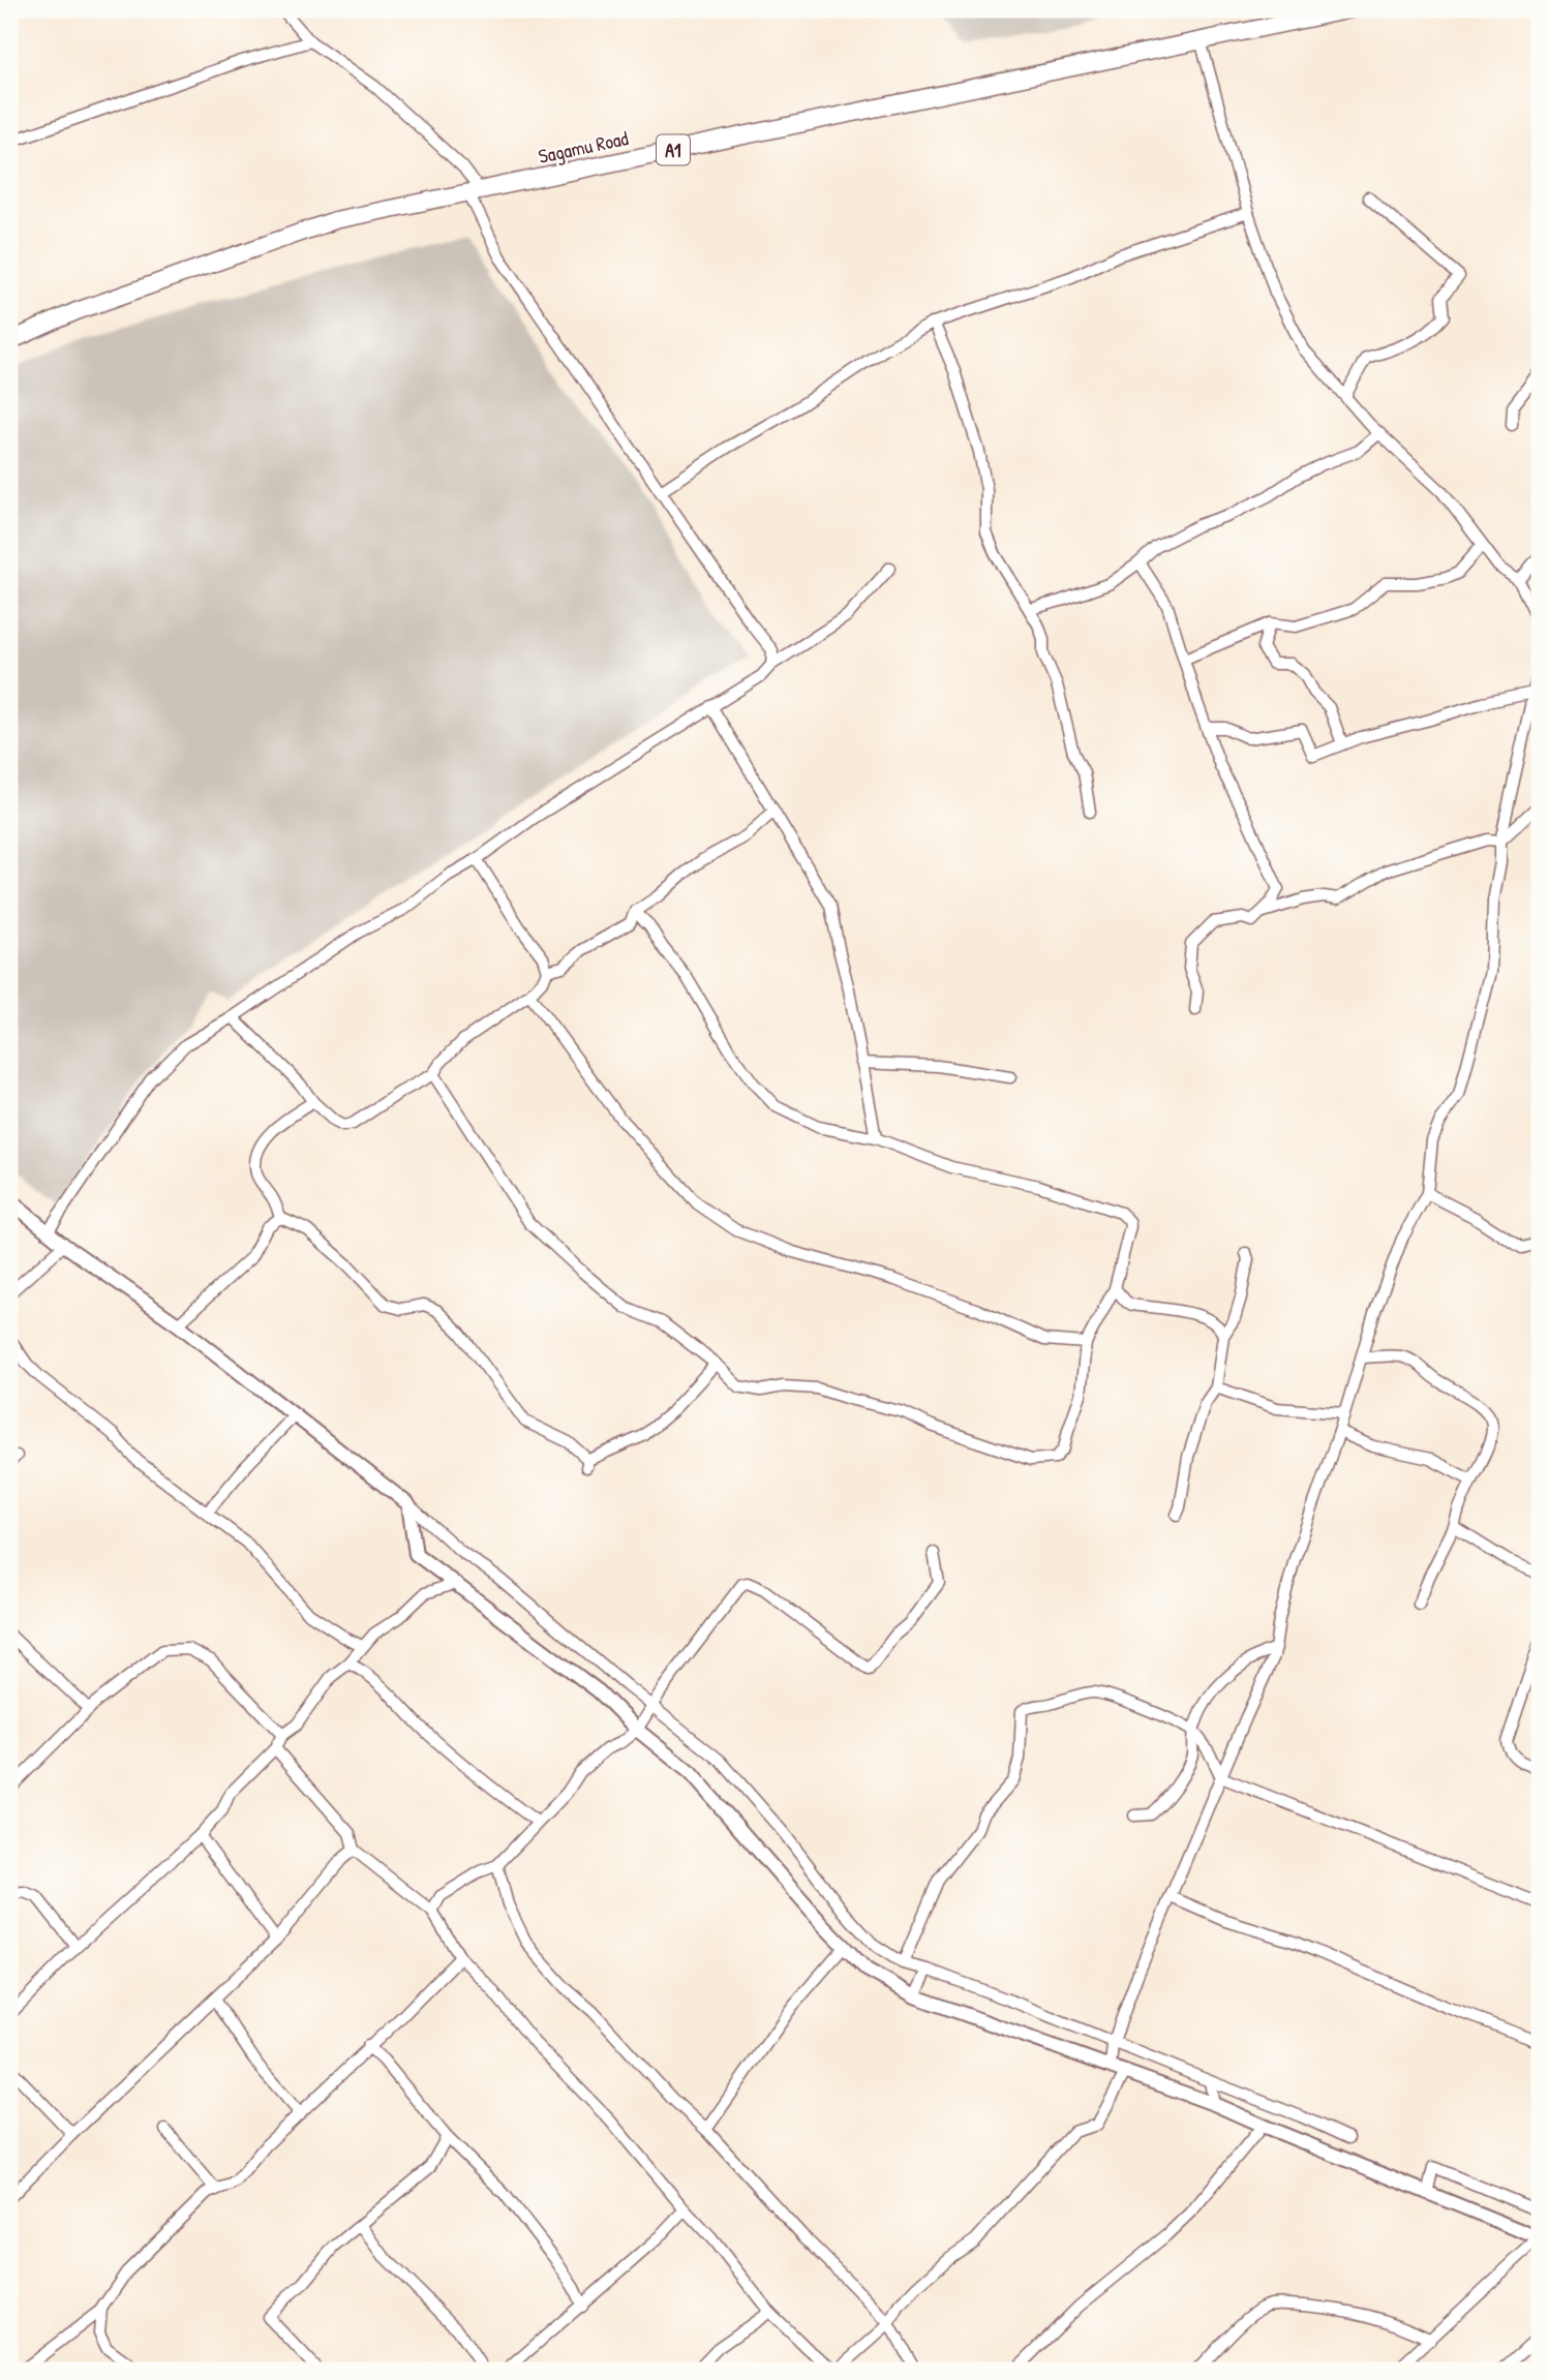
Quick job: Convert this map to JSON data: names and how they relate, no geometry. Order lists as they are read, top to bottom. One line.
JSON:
{"streets":{"highway":["Sagamu Road","A1"]}}
